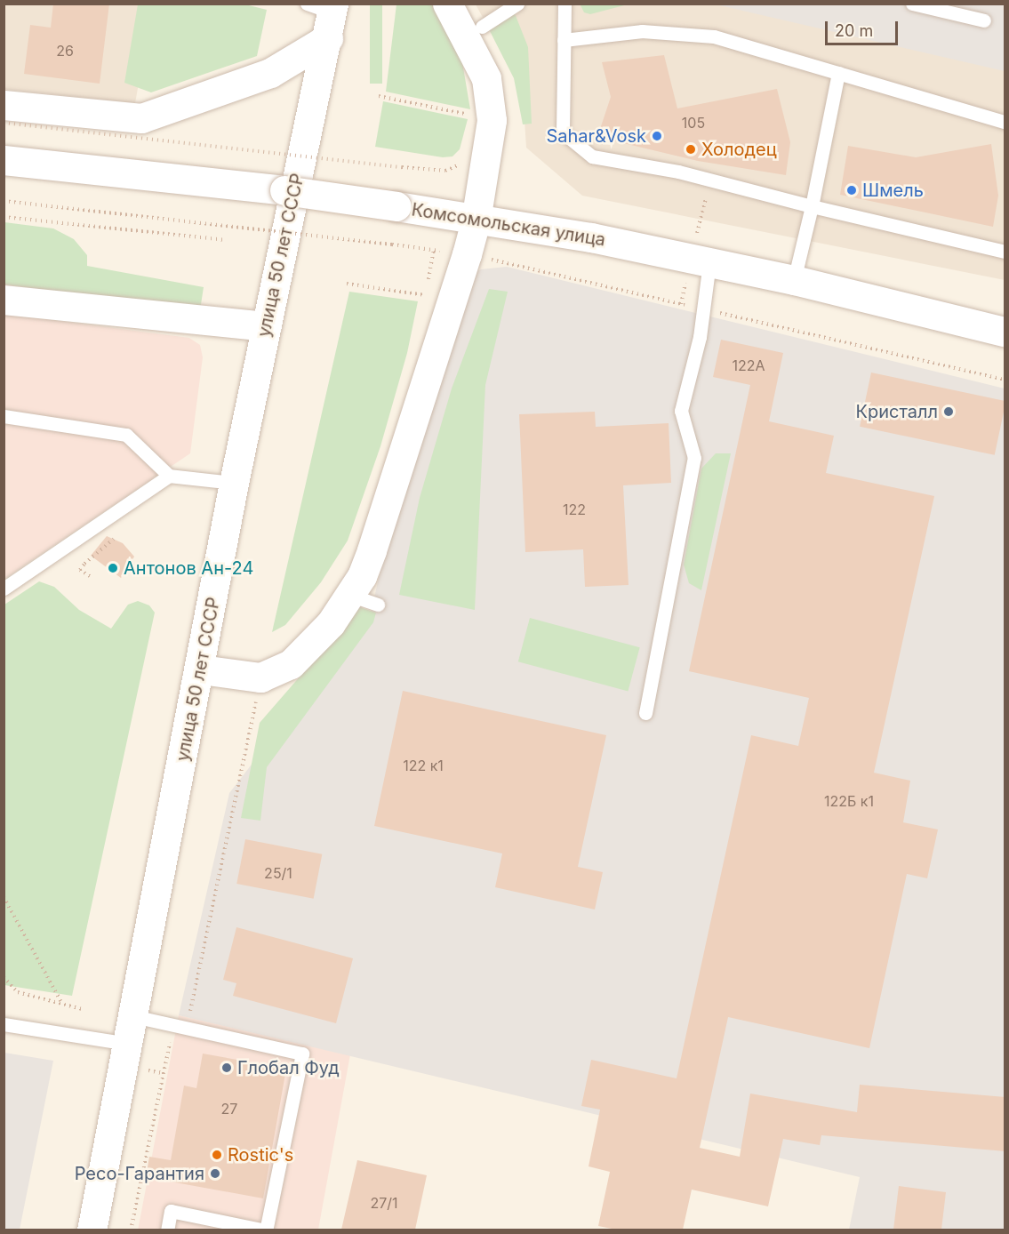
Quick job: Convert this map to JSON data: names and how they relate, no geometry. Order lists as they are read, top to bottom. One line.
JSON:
{"streets":{"main road":["Комсомольская улица","улица 50 лет СССР"]},"places":["Sahar&Vosk","Холодец","Шмель","Кристалл","Антонов Ан-24","Глобал Фуд","Rostic's","Ресо-Гарантия"],"house_numbers":["26","105","122А","122","122 к1","122Б к1","25/1","27","27/1"],"scale_bar":"20 m"}
